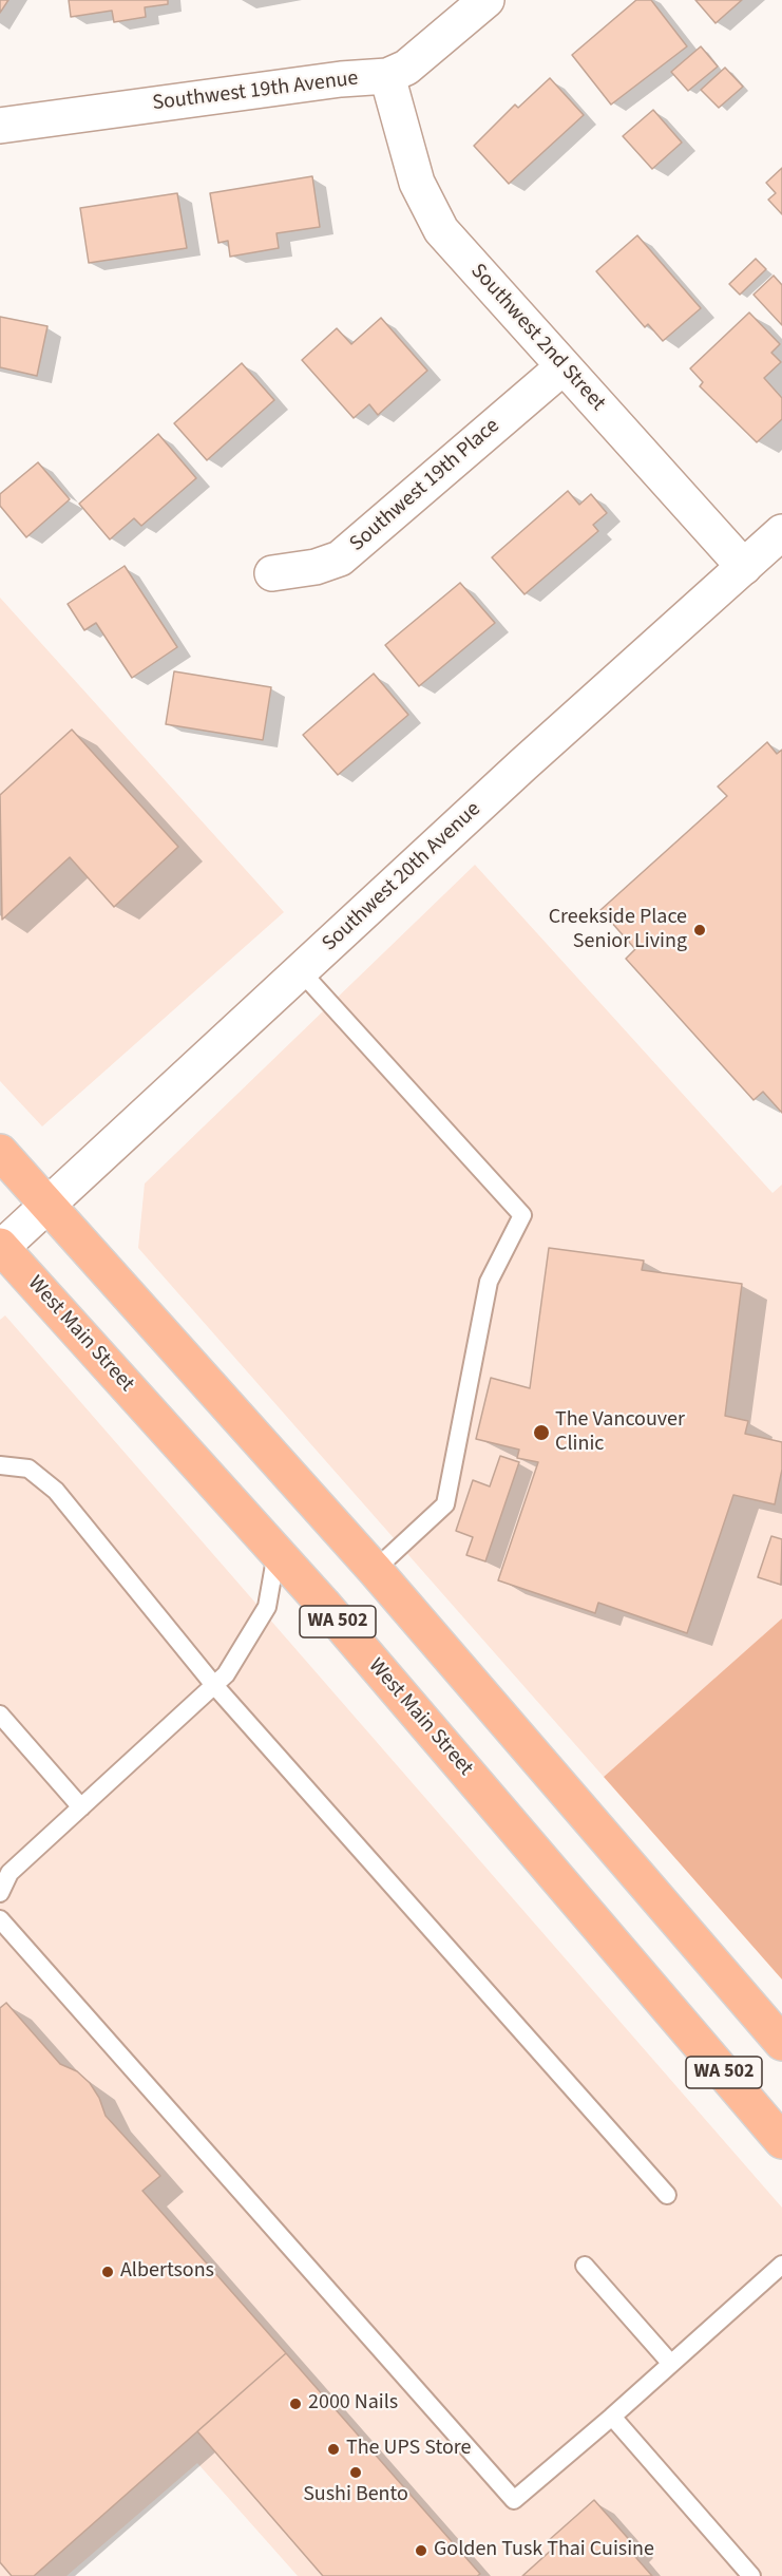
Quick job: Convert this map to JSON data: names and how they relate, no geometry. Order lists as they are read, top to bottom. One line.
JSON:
{"streets":{"highway":["West Main Street","WA 502"],"street":["Southwest 19th Avenue","Southwest 2nd Street","Southwest 19th Place","Southwest 20th Avenue"]},"crossings":[["Southwest 19th Avenue","Southwest 2nd Street"],["Southwest 2nd Street","Southwest 19th Place"],["Southwest 2nd Street","Southwest 20th Avenue"],["Southwest 20th Avenue","West Main Street"]],"places":["Creekside Place Senior Living","The Vancouver Clinic","Albertsons","2000 Nails","The UPS Store","Sushi Bento","Golden Tusk Thai Cuisine"]}
